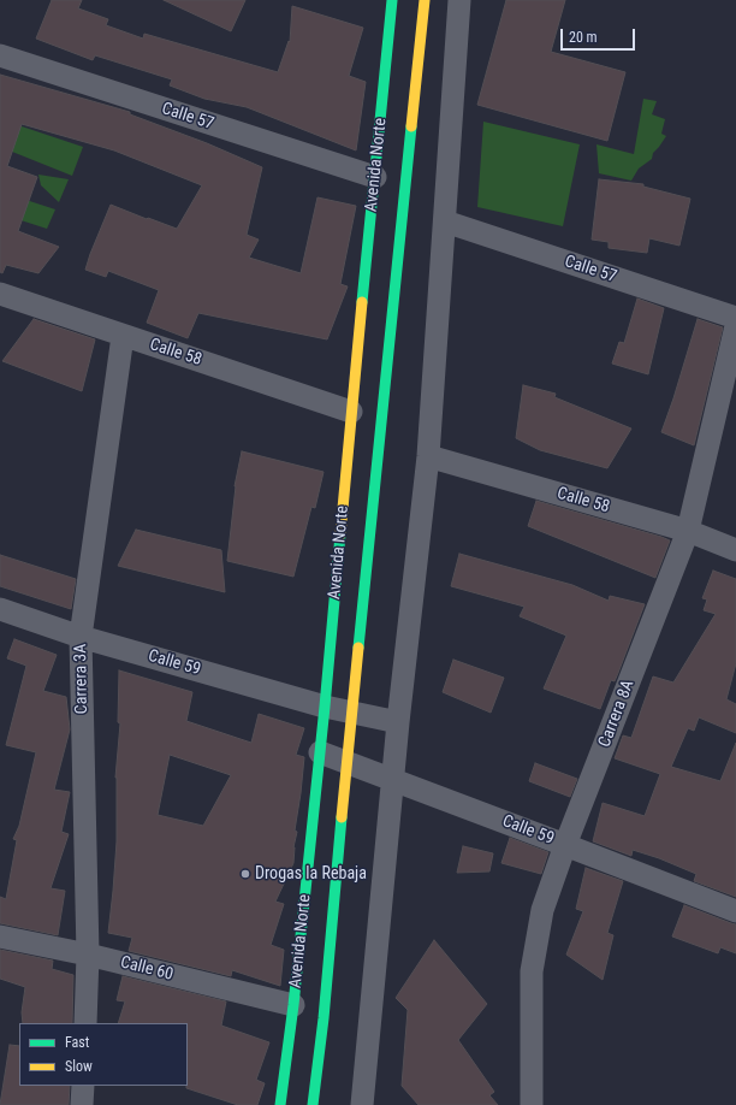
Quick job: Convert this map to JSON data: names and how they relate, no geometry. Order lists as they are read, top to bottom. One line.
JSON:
{"streets":{"main road":["Avenida Norte"],"street":["Calle 57","Calle 58","Calle 59","Carrera 3A","Carrera 8A","Calle 60"]},"crossings":[["Calle 57","Avenida Norte"],["Avenida Norte","Calle 58"],["Avenida Norte","Calle 59"],["Avenida Norte","Calle 60"],["Calle 58","Carrera 3A"],["Calle 58","Carrera 8A"],["Calle 59","Carrera 3A"],["Calle 59","Carrera 8A"],["Carrera 3A","Calle 60"]],"places":["Drogas la Rebaja"],"legend":["Fast","Slow"],"scale_bar":"20 m"}
